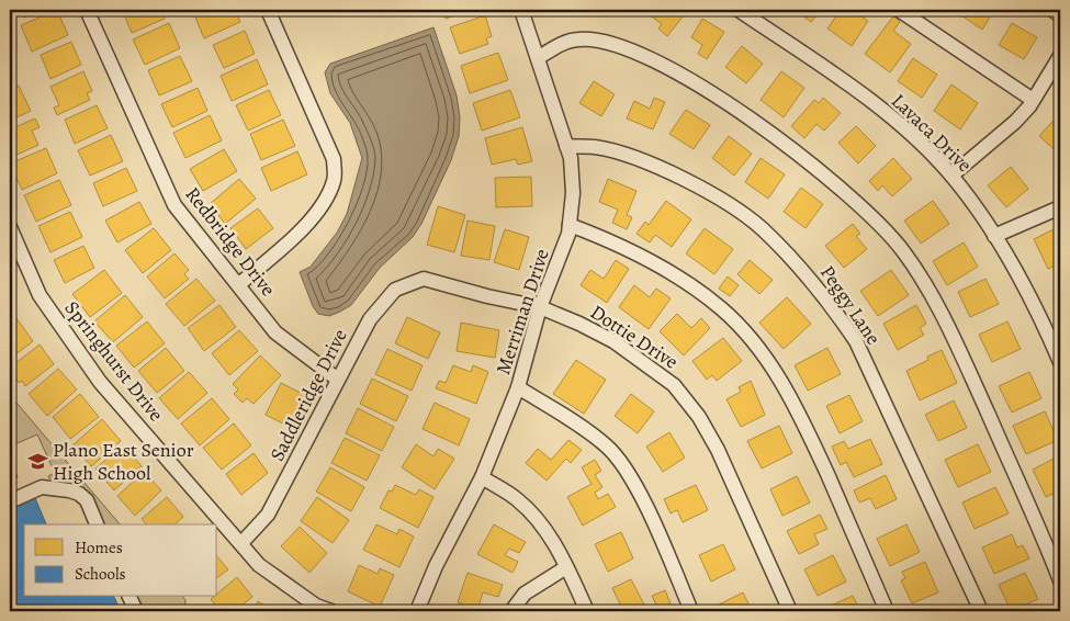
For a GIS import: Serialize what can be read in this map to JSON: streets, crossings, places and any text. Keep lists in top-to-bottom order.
{
  "streets": {
    "street": [
      "Lavaca Drive",
      "Redbridge Drive",
      "Peggy Lane",
      "Merriman Drive",
      "Dottie Drive",
      "Springhurst Drive",
      "Saddleridge Drive"
    ]
  },
  "crossings": [
    ["Redbridge Drive", "Saddleridge Drive"],
    ["Peggy Lane", "Merriman Drive"],
    ["Merriman Drive", "Dottie Drive"],
    ["Dottie Drive", "Saddleridge Drive"],
    ["Springhurst Drive", "Saddleridge Drive"]
  ],
  "places": {
    "school or university": ["Plano East Senior High School"]
  },
  "legend": ["Homes", "Schools"]
}
